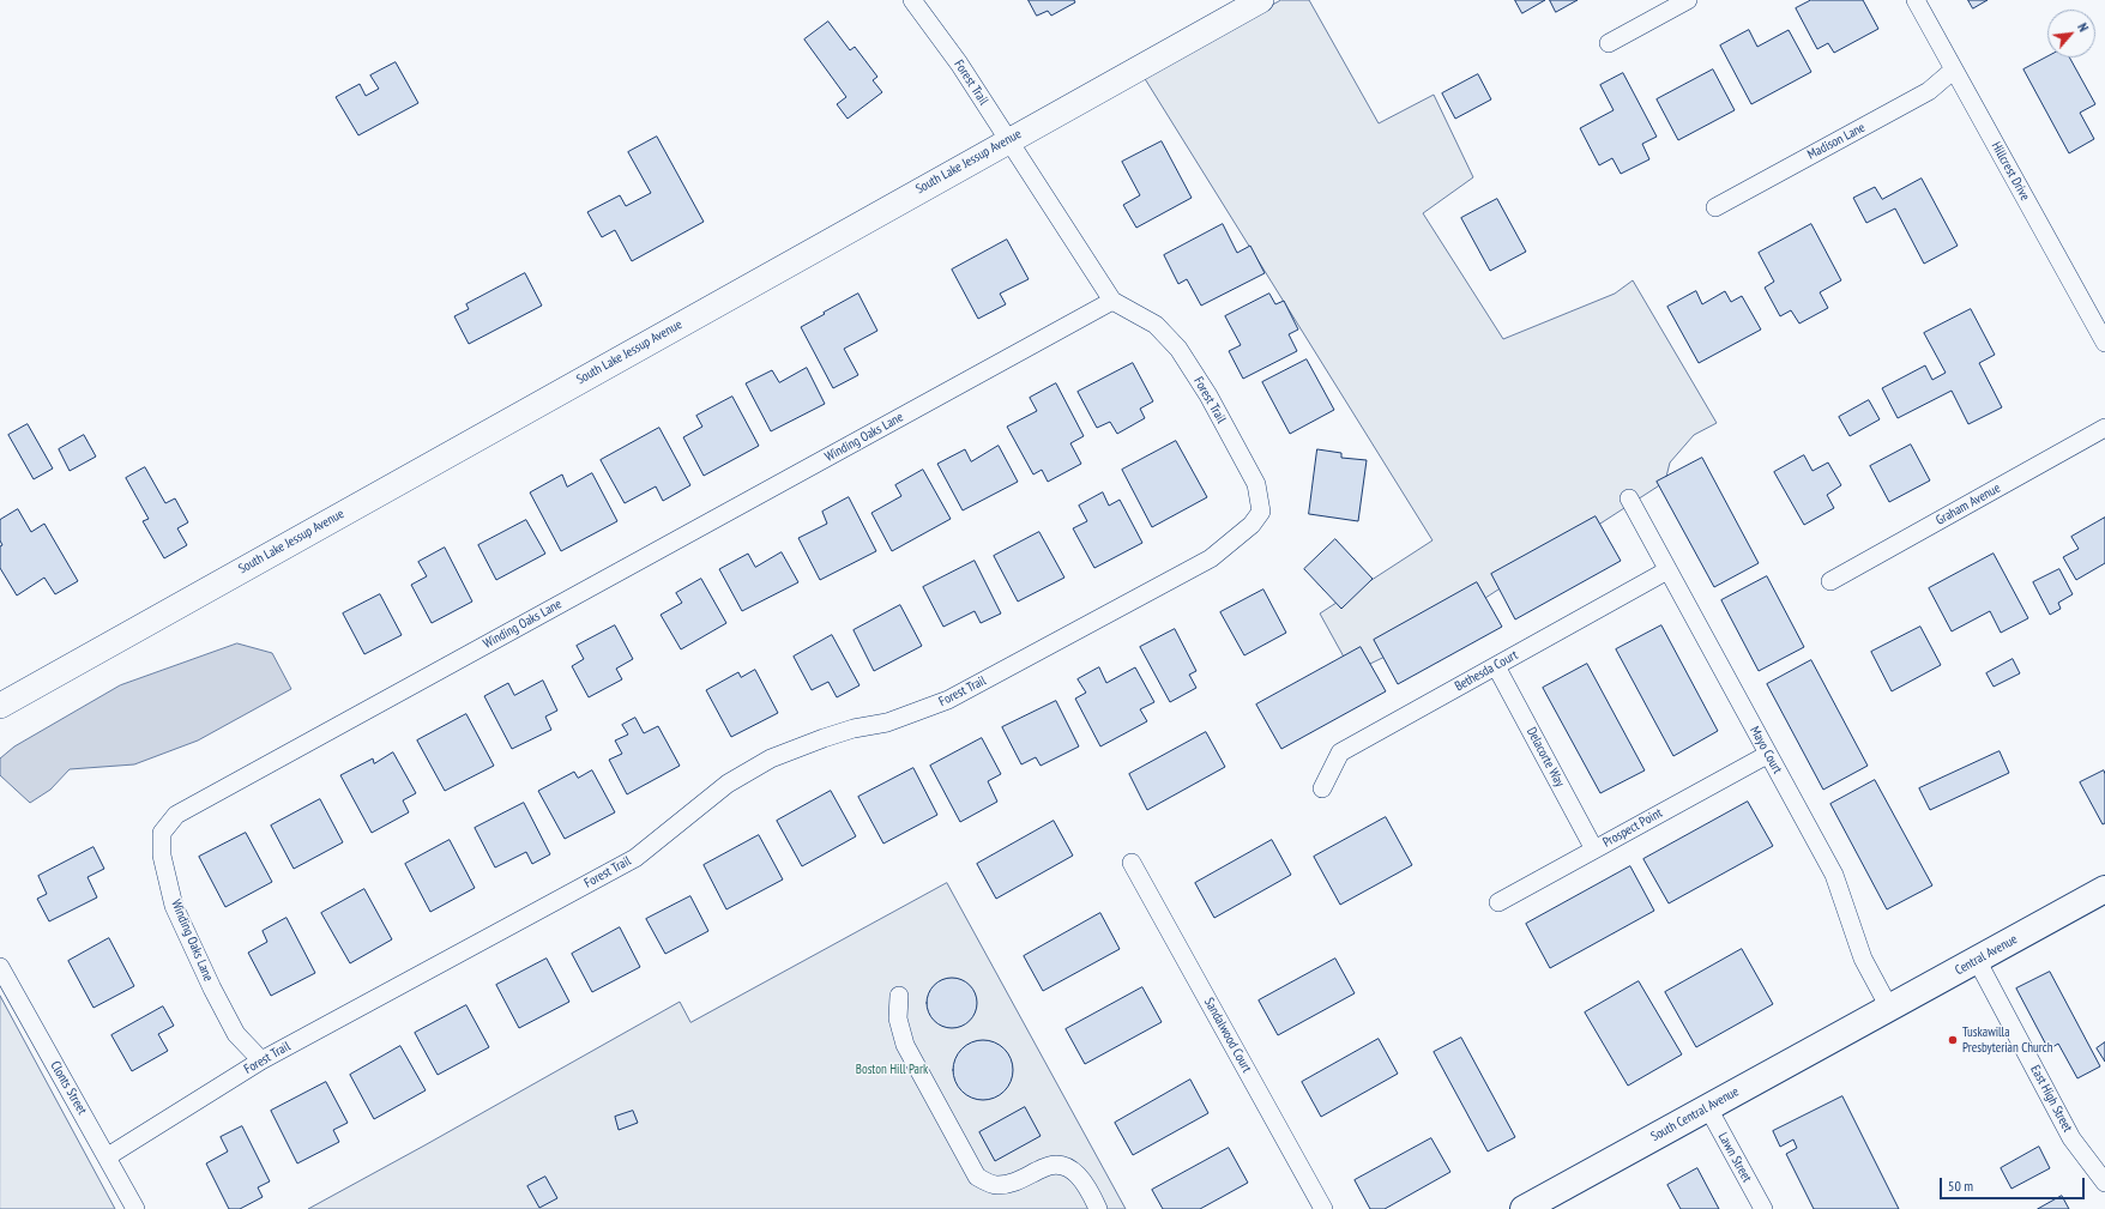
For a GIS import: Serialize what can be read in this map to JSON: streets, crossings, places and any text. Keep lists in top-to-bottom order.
{
  "streets": {
    "main road": ["Central Avenue", "South Central Avenue"],
    "street": [
      "Forest Trail",
      "Madison Lane",
      "South Lake Jessup Avenue",
      "Hillcrest Drive",
      "Winding Oaks Lane",
      "Graham Avenue",
      "Bethesda Court",
      "Mayo Court",
      "Delacorte Way",
      "Prospect Point",
      "Sandalwood Court",
      "Clonts Street",
      "East High Street",
      "Lawn Street"
    ]
  },
  "crossings": [
    ["Forest Trail", "South Lake Jessup Avenue"],
    ["Forest Trail", "Winding Oaks Lane"],
    ["Forest Trail", "Clonts Street"],
    ["Madison Lane", "Hillcrest Drive"],
    ["Bethesda Court", "Mayo Court"],
    ["Bethesda Court", "Delacorte Way"],
    ["Mayo Court", "Prospect Point"],
    ["Mayo Court", "Central Avenue"],
    ["Delacorte Way", "Prospect Point"],
    ["Central Avenue", "East High Street"],
    ["Central Avenue", "South Central Avenue"],
    ["South Central Avenue", "Lawn Street"]
  ],
  "parks": ["Boston Hill Park"],
  "places": ["Tuskawilla Presbyterian Church"],
  "scale_bar": "50 m",
  "north": "top right"
}
